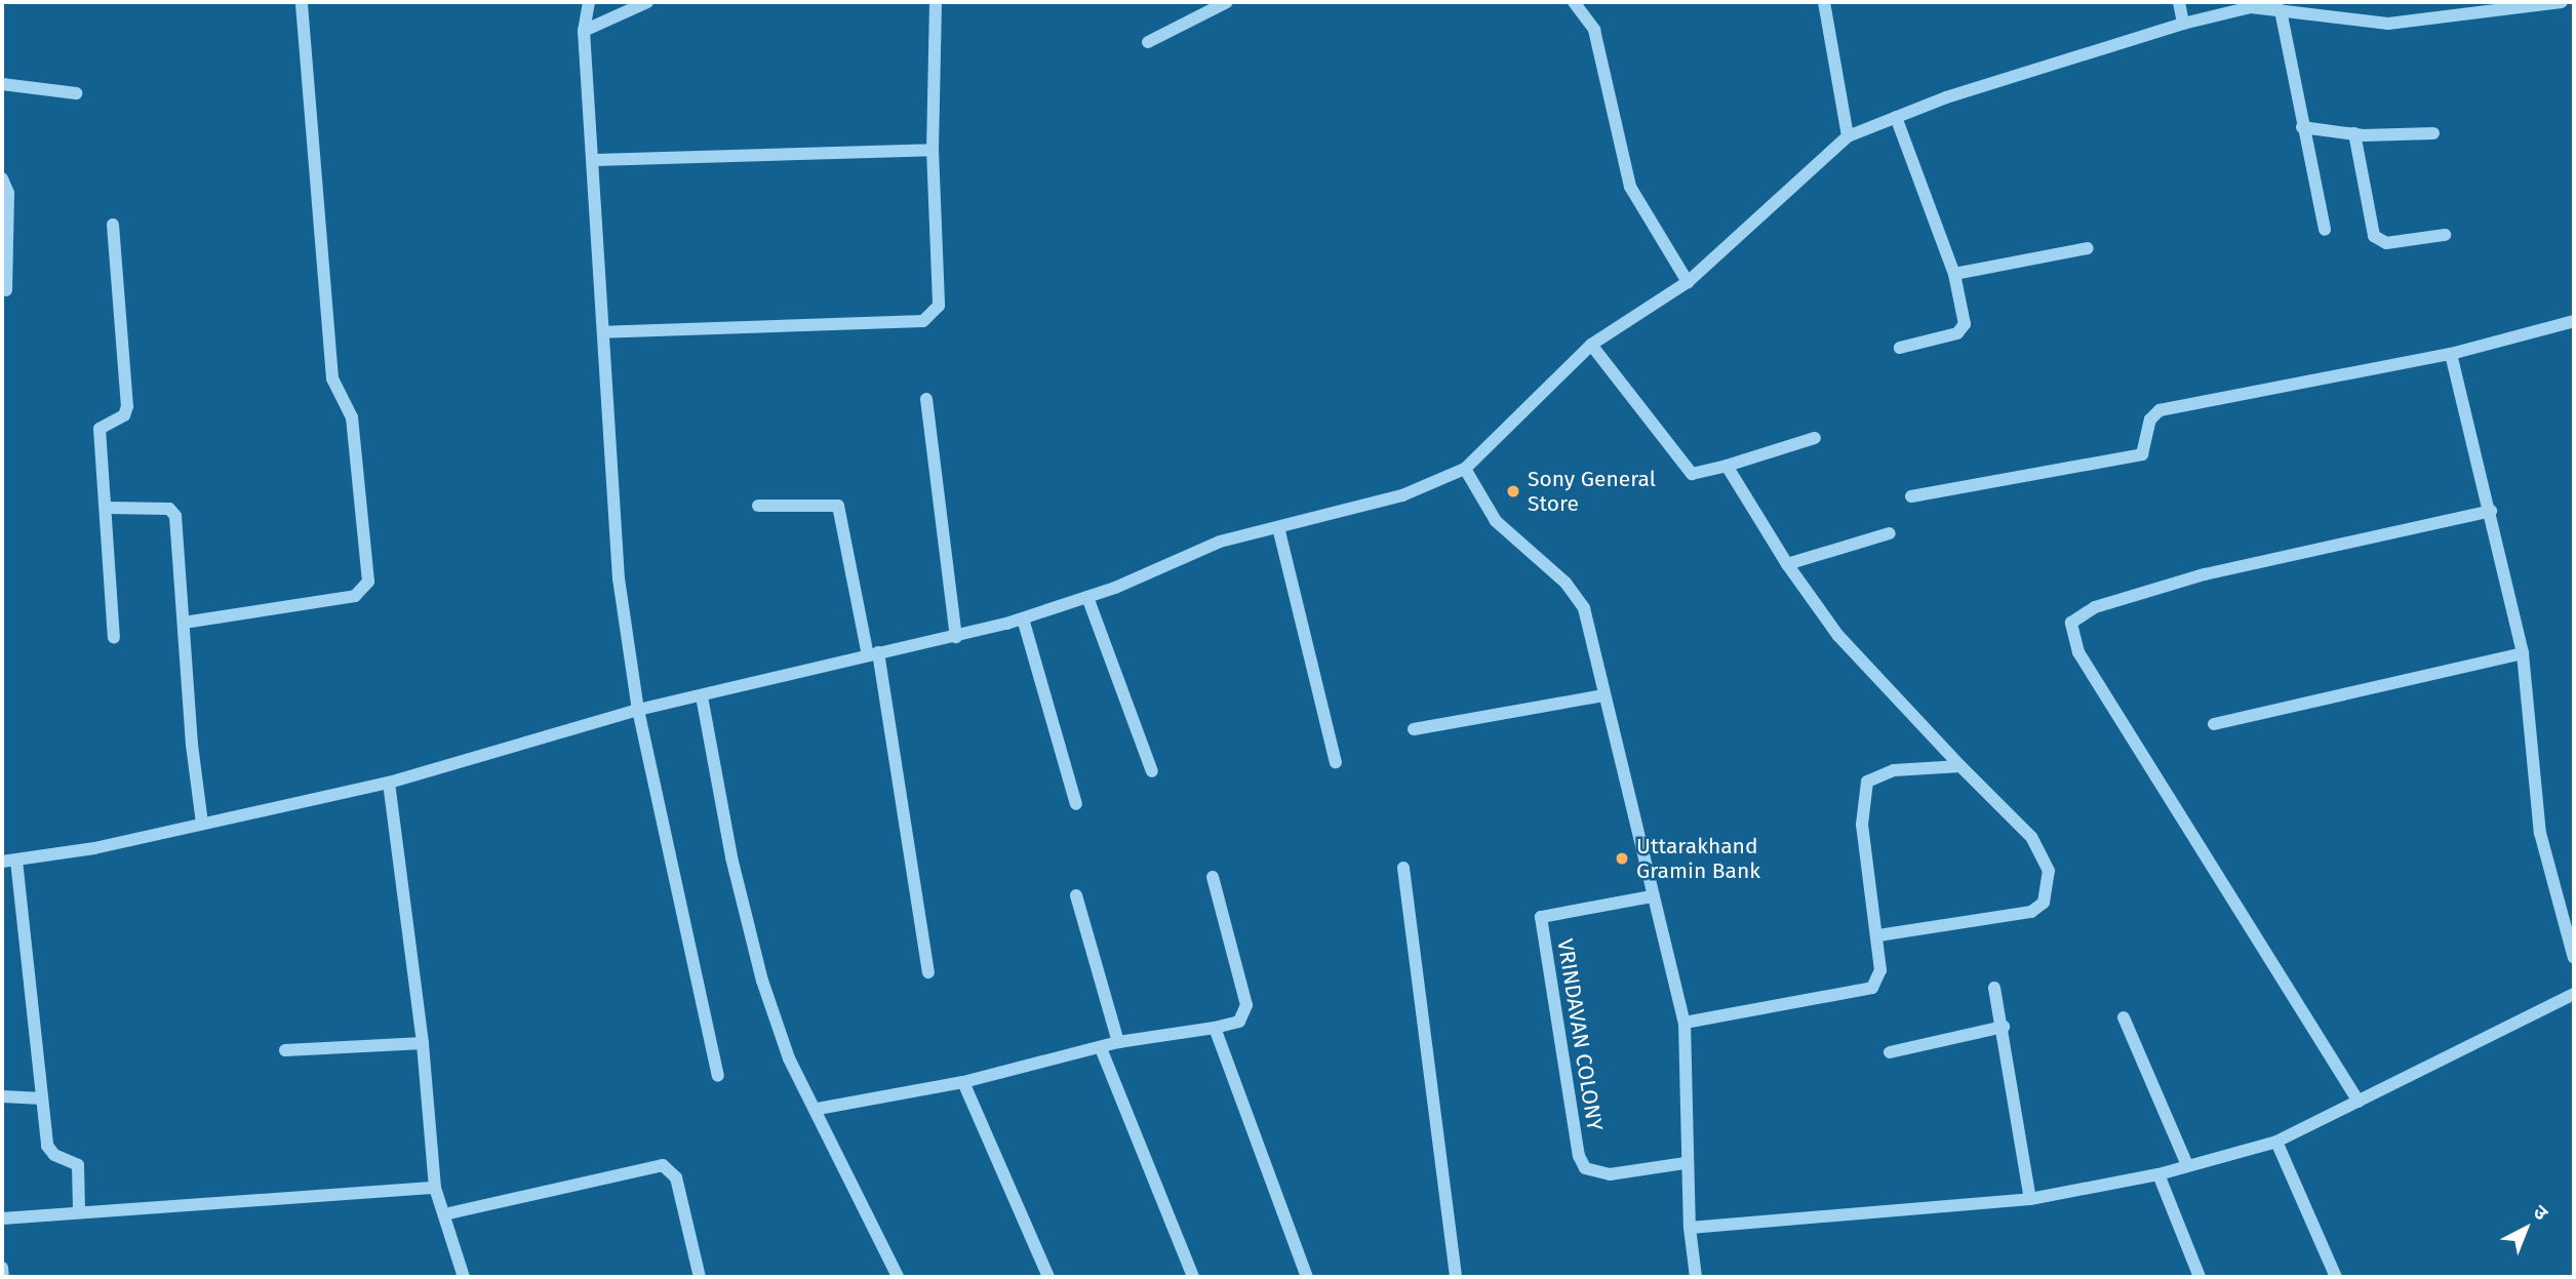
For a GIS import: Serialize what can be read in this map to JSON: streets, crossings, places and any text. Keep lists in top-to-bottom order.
{
  "streets": {
    "street": ["VRINDAVAN COLONY"]
  },
  "places": ["Sony General Store", "Uttarakhand Gramin Bank"],
  "north": "top right"
}
